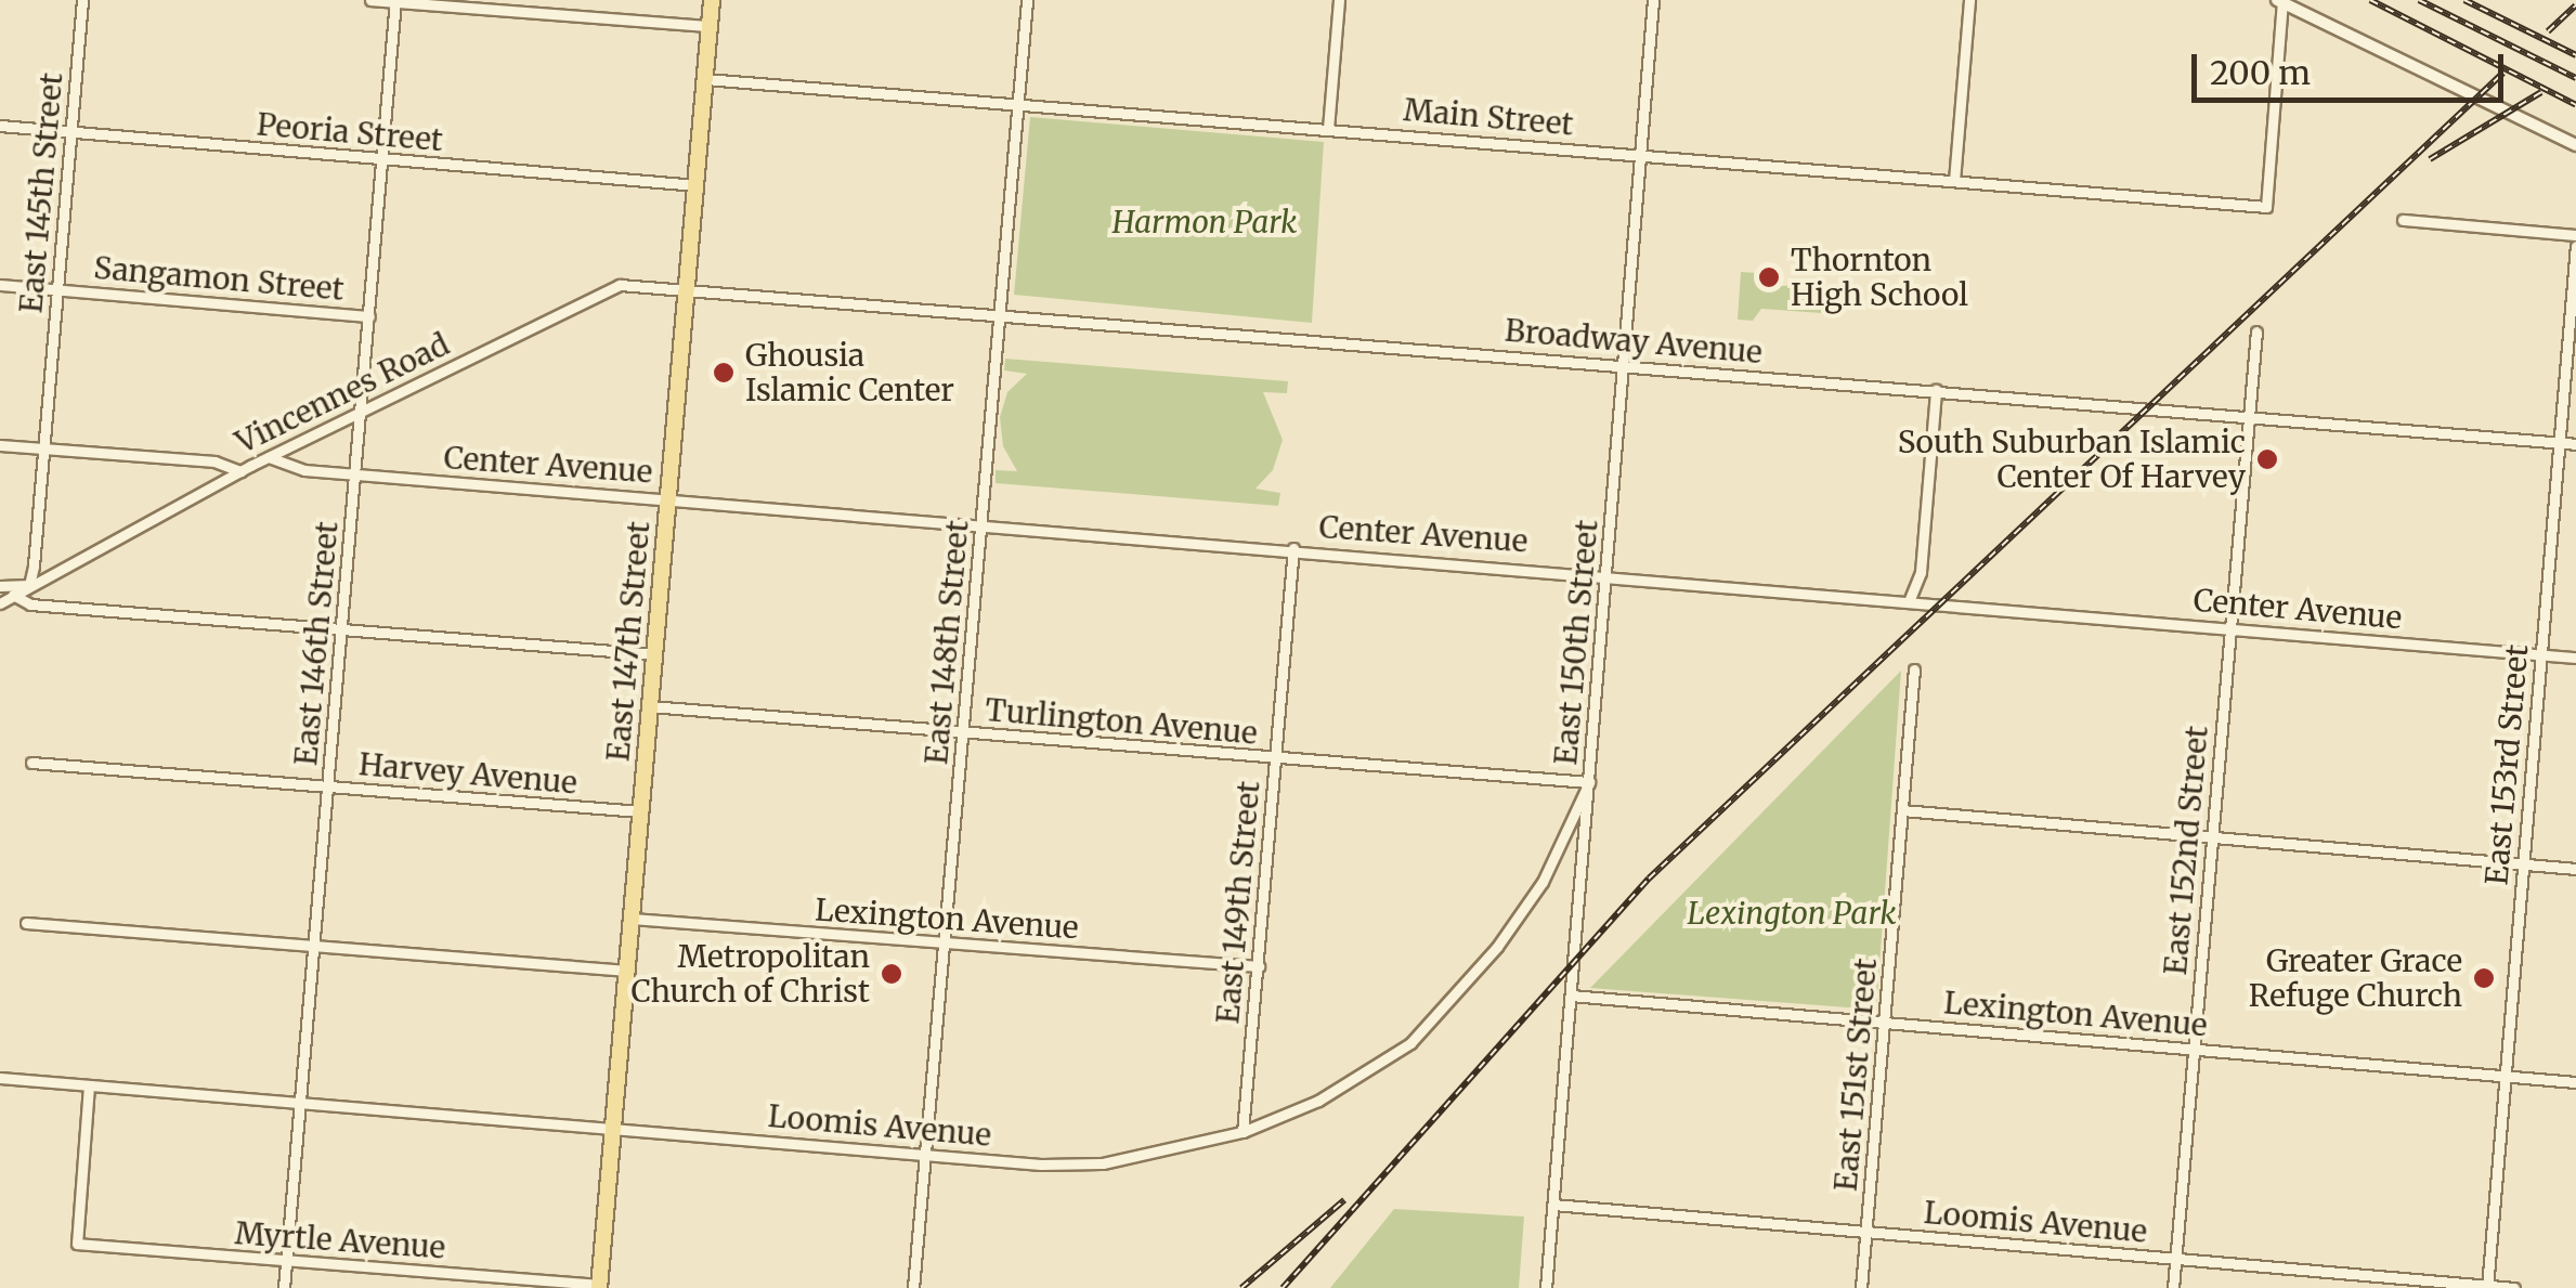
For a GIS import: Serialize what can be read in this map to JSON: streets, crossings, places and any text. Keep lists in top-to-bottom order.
{
  "streets": {
    "main road": ["East 147th Street"],
    "street": [
      "Main Street",
      "Peoria Street",
      "East 145th Street",
      "Sangamon Street",
      "Broadway Avenue",
      "Vincennes Road",
      "Center Avenue",
      "East 148th Street",
      "East 150th Street",
      "East 146th Street",
      "Turlington Avenue",
      "East 153rd Street",
      "Harvey Avenue",
      "East 152nd Street",
      "East 149th Street",
      "Lexington Avenue",
      "East 151st Street",
      "Loomis Avenue",
      "Myrtle Avenue"
    ]
  },
  "crossings": [
    ["Main Street", "East 147th Street"],
    ["Main Street", "East 148th Street"],
    ["Main Street", "East 150th Street"],
    ["Peoria Street", "East 145th Street"],
    ["Peoria Street", "East 147th Street"],
    ["Peoria Street", "East 146th Street"],
    ["East 145th Street", "Sangamon Street"],
    ["East 145th Street", "Vincennes Road"],
    ["Sangamon Street", "East 146th Street"],
    ["Broadway Avenue", "Vincennes Road"],
    ["Broadway Avenue", "East 147th Street"],
    ["Broadway Avenue", "East 148th Street"],
    ["Broadway Avenue", "East 150th Street"],
    ["Broadway Avenue", "East 153rd Street"],
    ["Broadway Avenue", "East 152nd Street"],
    ["Vincennes Road", "Center Avenue"],
    ["Vincennes Road", "East 147th Street"],
    ["Vincennes Road", "East 146th Street"],
    ["Center Avenue", "East 147th Street"],
    ["Center Avenue", "East 148th Street"],
    ["Center Avenue", "East 150th Street"],
    ["Center Avenue", "East 146th Street"],
    ["Center Avenue", "East 153rd Street"],
    ["Center Avenue", "East 152nd Street"],
    ["Center Avenue", "East 149th Street"],
    ["East 147th Street", "Turlington Avenue"],
    ["East 147th Street", "Harvey Avenue"],
    ["East 147th Street", "Lexington Avenue"],
    ["East 147th Street", "Loomis Avenue"],
    ["East 147th Street", "Myrtle Avenue"],
    ["East 148th Street", "Turlington Avenue"],
    ["East 148th Street", "Lexington Avenue"],
    ["East 148th Street", "Loomis Avenue"],
    ["East 150th Street", "Turlington Avenue"],
    ["East 150th Street", "Lexington Avenue"],
    ["East 150th Street", "Loomis Avenue"],
    ["East 146th Street", "Harvey Avenue"],
    ["East 146th Street", "Loomis Avenue"],
    ["East 146th Street", "Myrtle Avenue"],
    ["Turlington Avenue", "East 149th Street"],
    ["Turlington Avenue", "Loomis Avenue"],
    ["East 153rd Street", "Lexington Avenue"],
    ["East 153rd Street", "Loomis Avenue"],
    ["East 152nd Street", "Lexington Avenue"],
    ["East 152nd Street", "Loomis Avenue"],
    ["East 149th Street", "Lexington Avenue"],
    ["East 149th Street", "Loomis Avenue"],
    ["Lexington Avenue", "East 151st Street"],
    ["East 151st Street", "Loomis Avenue"],
    ["Loomis Avenue", "Myrtle Avenue"]
  ],
  "parks": ["Harmon Park", "Lexington Park"],
  "places": [
    "Thornton High School",
    "Ghousia Islamic Center",
    "South Suburban Islamic Center Of Harvey",
    "Metropolitan Church of Christ",
    "Greater Grace Refuge Church"
  ],
  "scale_bar": "200 m"
}
